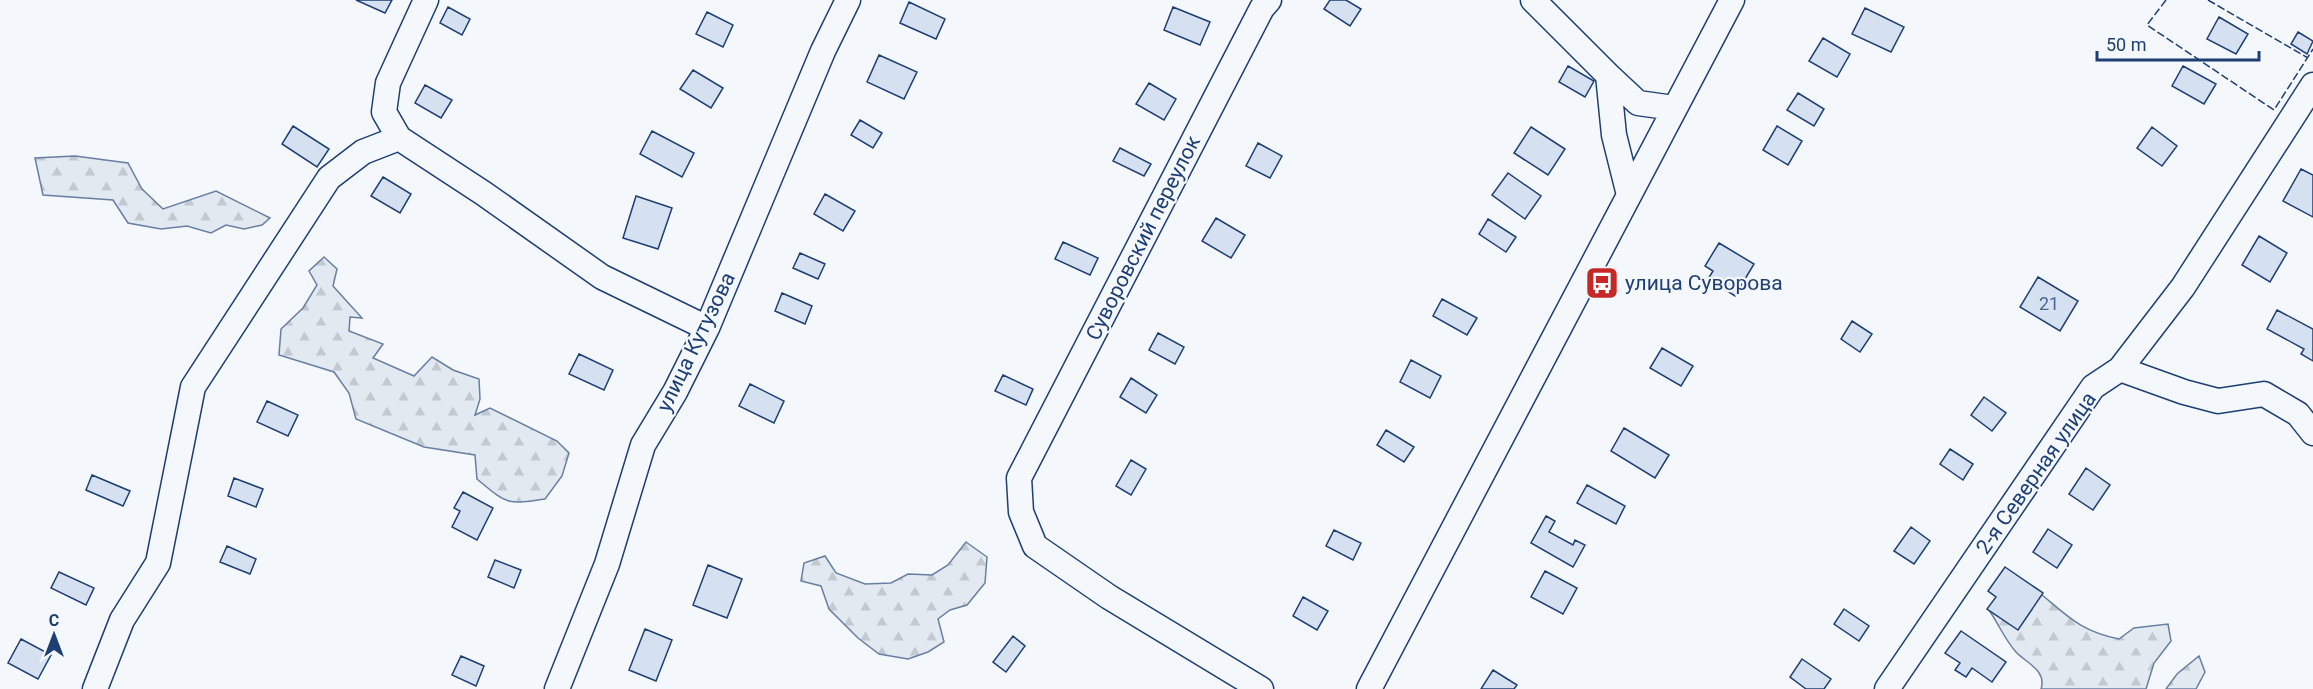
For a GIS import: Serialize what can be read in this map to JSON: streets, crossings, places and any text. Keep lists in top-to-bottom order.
{
  "streets": {
    "street": ["Суворовский переулок", "улица Кутузова", "2-я Северная улица"]
  },
  "places": {
    "bus stop": ["улица Суворова"]
  },
  "house_numbers": ["21"],
  "scale_bar": "50 m",
  "north": "top"
}
